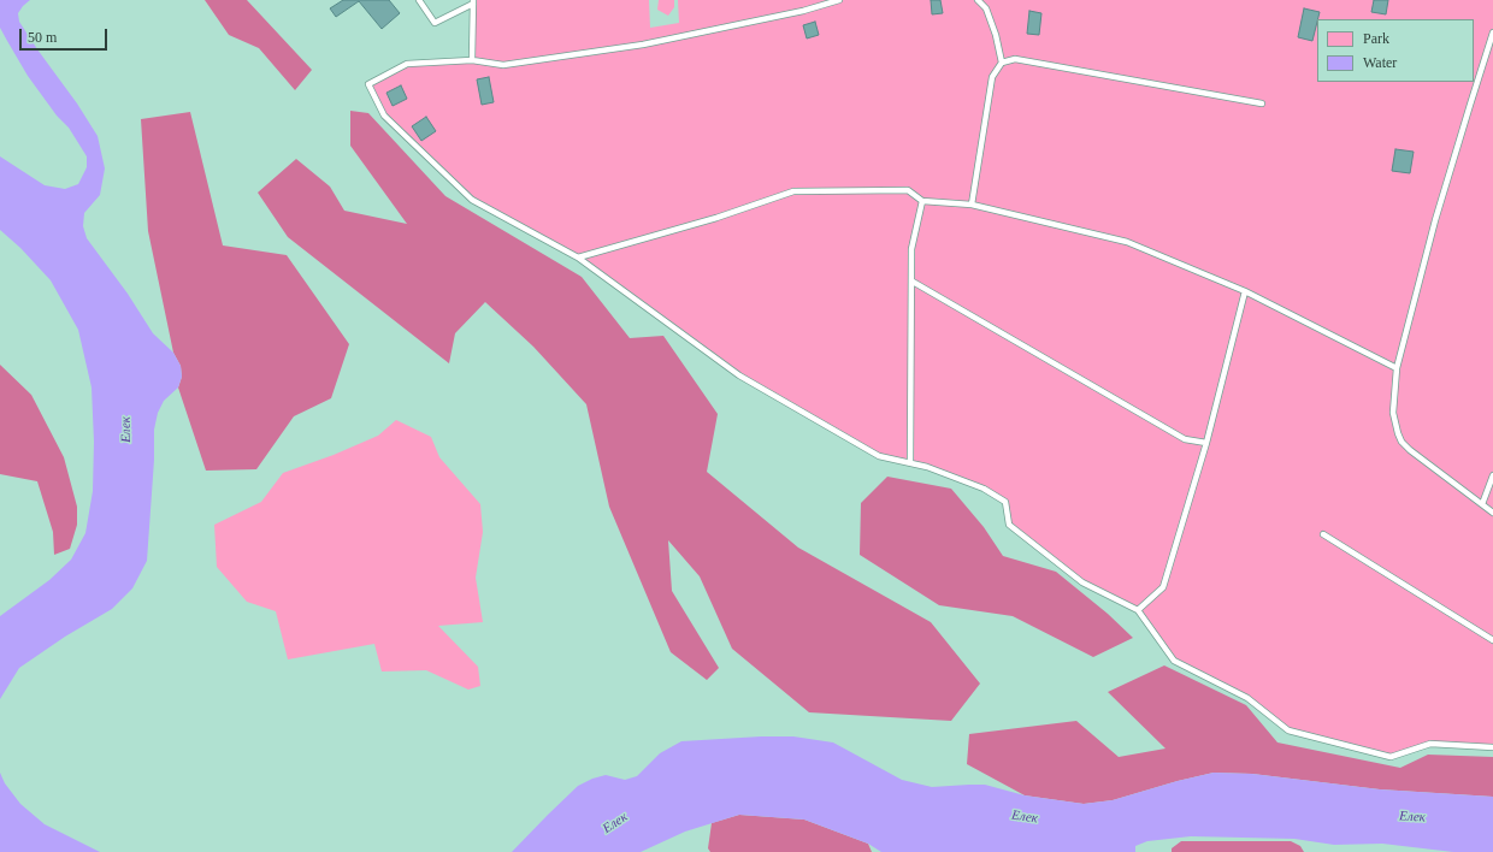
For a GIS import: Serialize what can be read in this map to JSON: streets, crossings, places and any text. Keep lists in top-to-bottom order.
{
  "water": ["Елек"],
  "legend": ["Park", "Water"],
  "scale_bar": "50 m"
}
